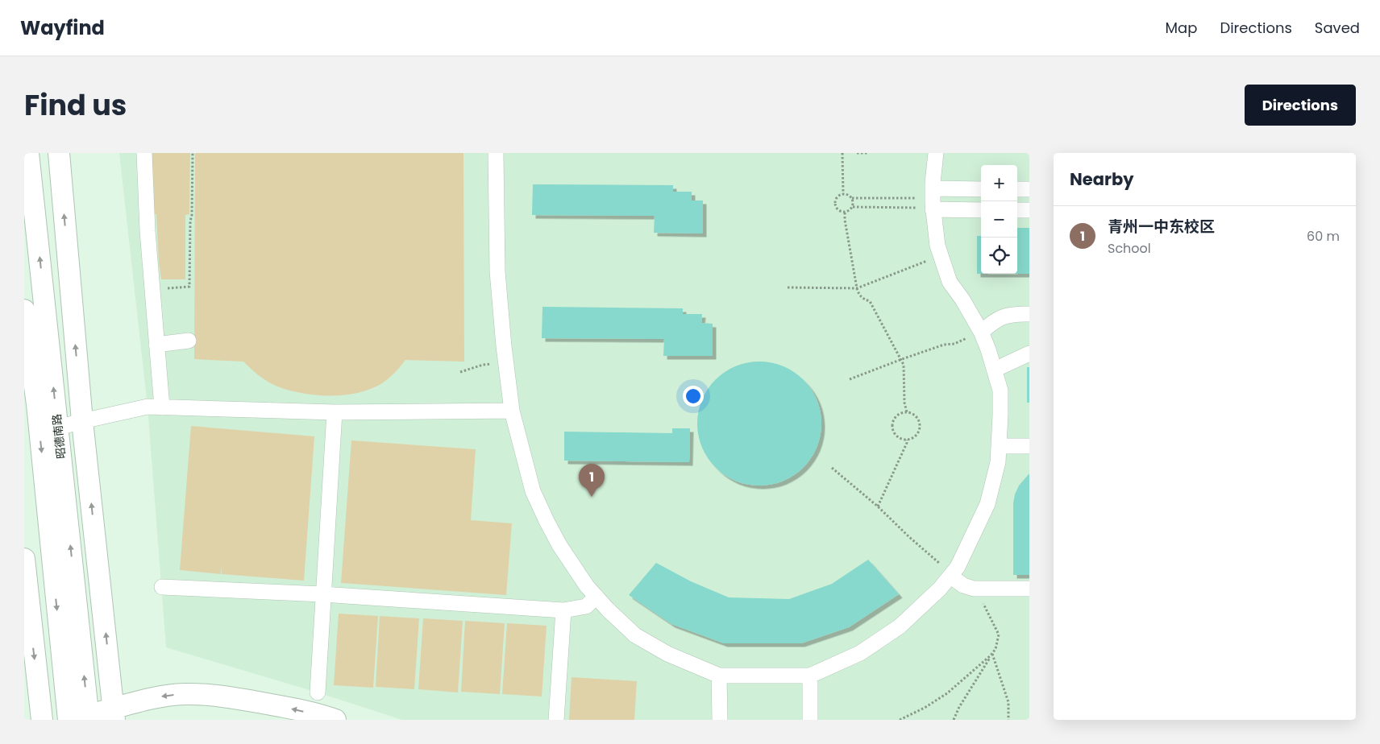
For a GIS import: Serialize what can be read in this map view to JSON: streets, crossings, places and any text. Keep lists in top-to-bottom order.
{
  "streets": {
    "main road": ["昭德南路"]
  },
  "page": {
    "header": "Wayfind",
    "nav": ["Map", "Directions", "Saved"],
    "title": "Find us",
    "buttons": "Directions",
    "heading": "Nearby",
    "map_buttons": ["+", "−"],
    "list": [
      {
        "mark": "1",
        "name": "青州一中东校区",
        "note": "School",
        "value": "60 m"
      }
    ],
    "pins": "1"
  }
}
